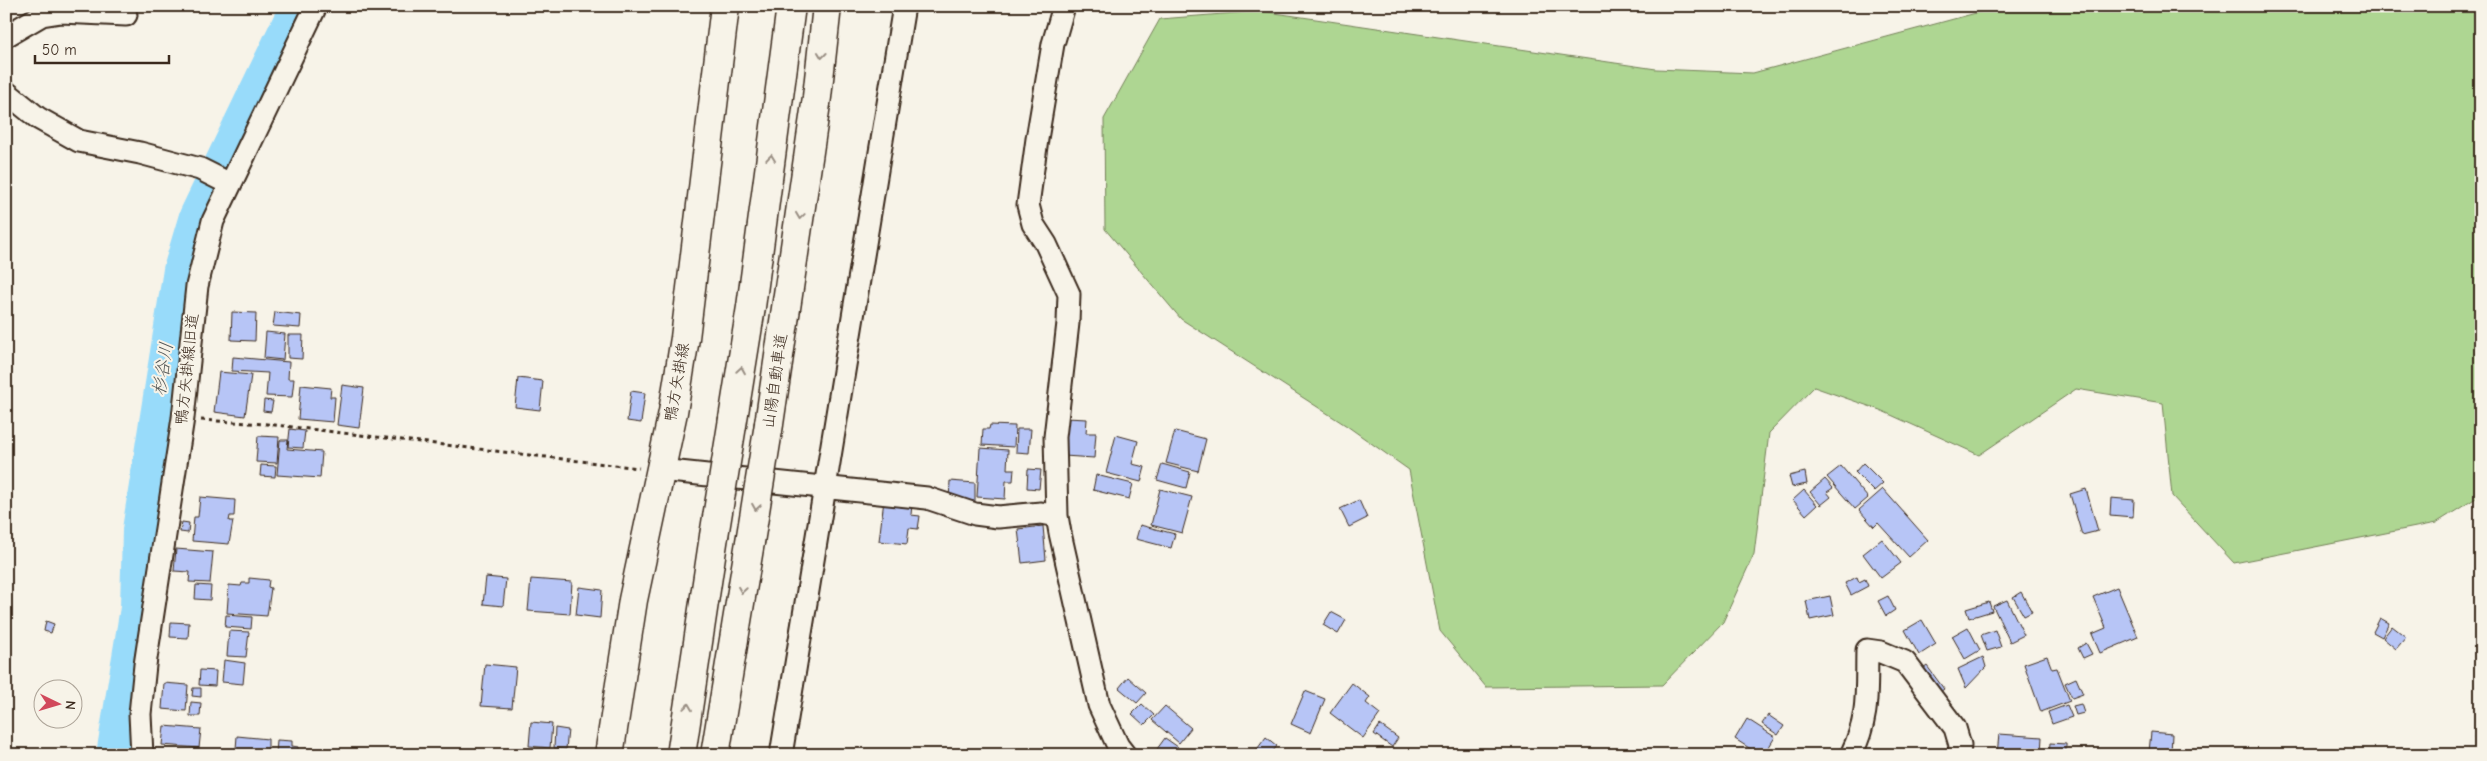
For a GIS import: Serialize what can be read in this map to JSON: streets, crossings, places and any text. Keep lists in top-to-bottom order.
{
  "streets": {
    "main road": ["山陽自動車道", "鴨方矢掛線"],
    "street": ["鴨方矢掛線旧道"]
  },
  "water": ["杉谷川"],
  "scale_bar": "50 m",
  "north": "right"
}
